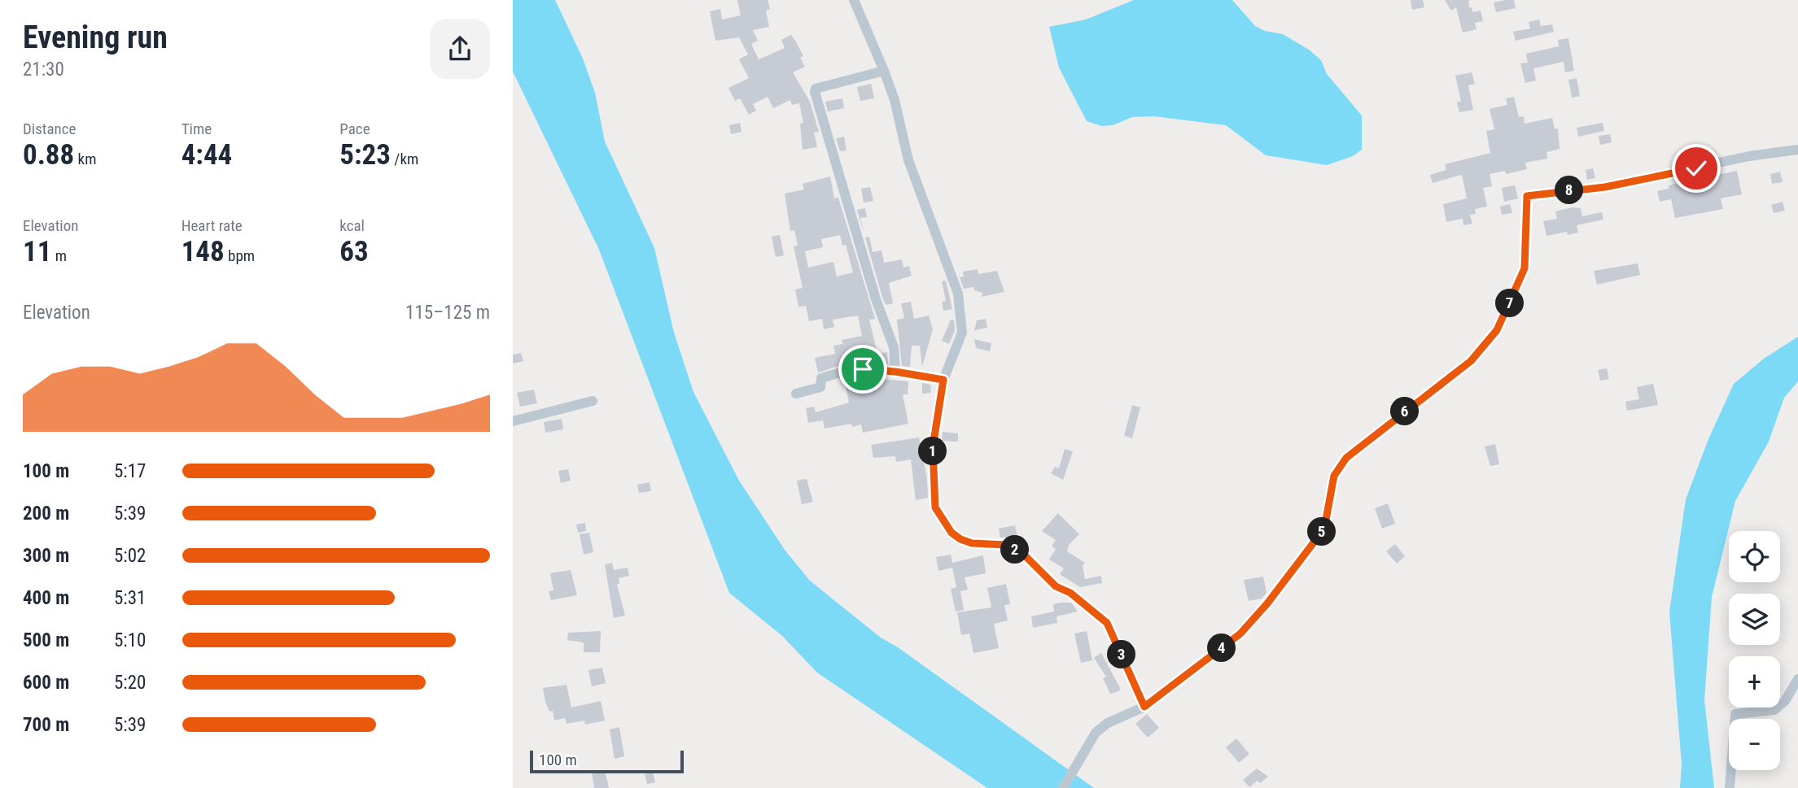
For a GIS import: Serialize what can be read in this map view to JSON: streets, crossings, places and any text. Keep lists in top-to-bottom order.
{
  "scale_bar": "100 m",
  "page": {
    "heading": ["Evening run", "21:30"],
    "stats": [
      ["Distance", "0.88 km"],
      ["Time", "4:44"],
      ["Pace", "5:23 /km"],
      ["Elevation", "11 m"],
      ["Heart rate", "148 bpm"],
      ["kcal", "63"]
    ],
    "pins": [
      "8",
      "7",
      "6",
      "1",
      "5",
      "2",
      "4",
      "3"
    ],
    "chart": ["Elevation", "115–125 m"],
    "list": [
      {
        "name": "100 m",
        "note": "5:17"
      },
      {
        "name": "200 m",
        "note": "5:39"
      },
      {
        "name": "300 m",
        "note": "5:02"
      },
      {
        "name": "400 m",
        "note": "5:31"
      },
      {
        "name": "500 m",
        "note": "5:10"
      },
      {
        "name": "600 m",
        "note": "5:20"
      },
      {
        "name": "700 m",
        "note": "5:39"
      }
    ],
    "map_buttons": ["+", "−"],
    "scale": "100 m"
  }
}
